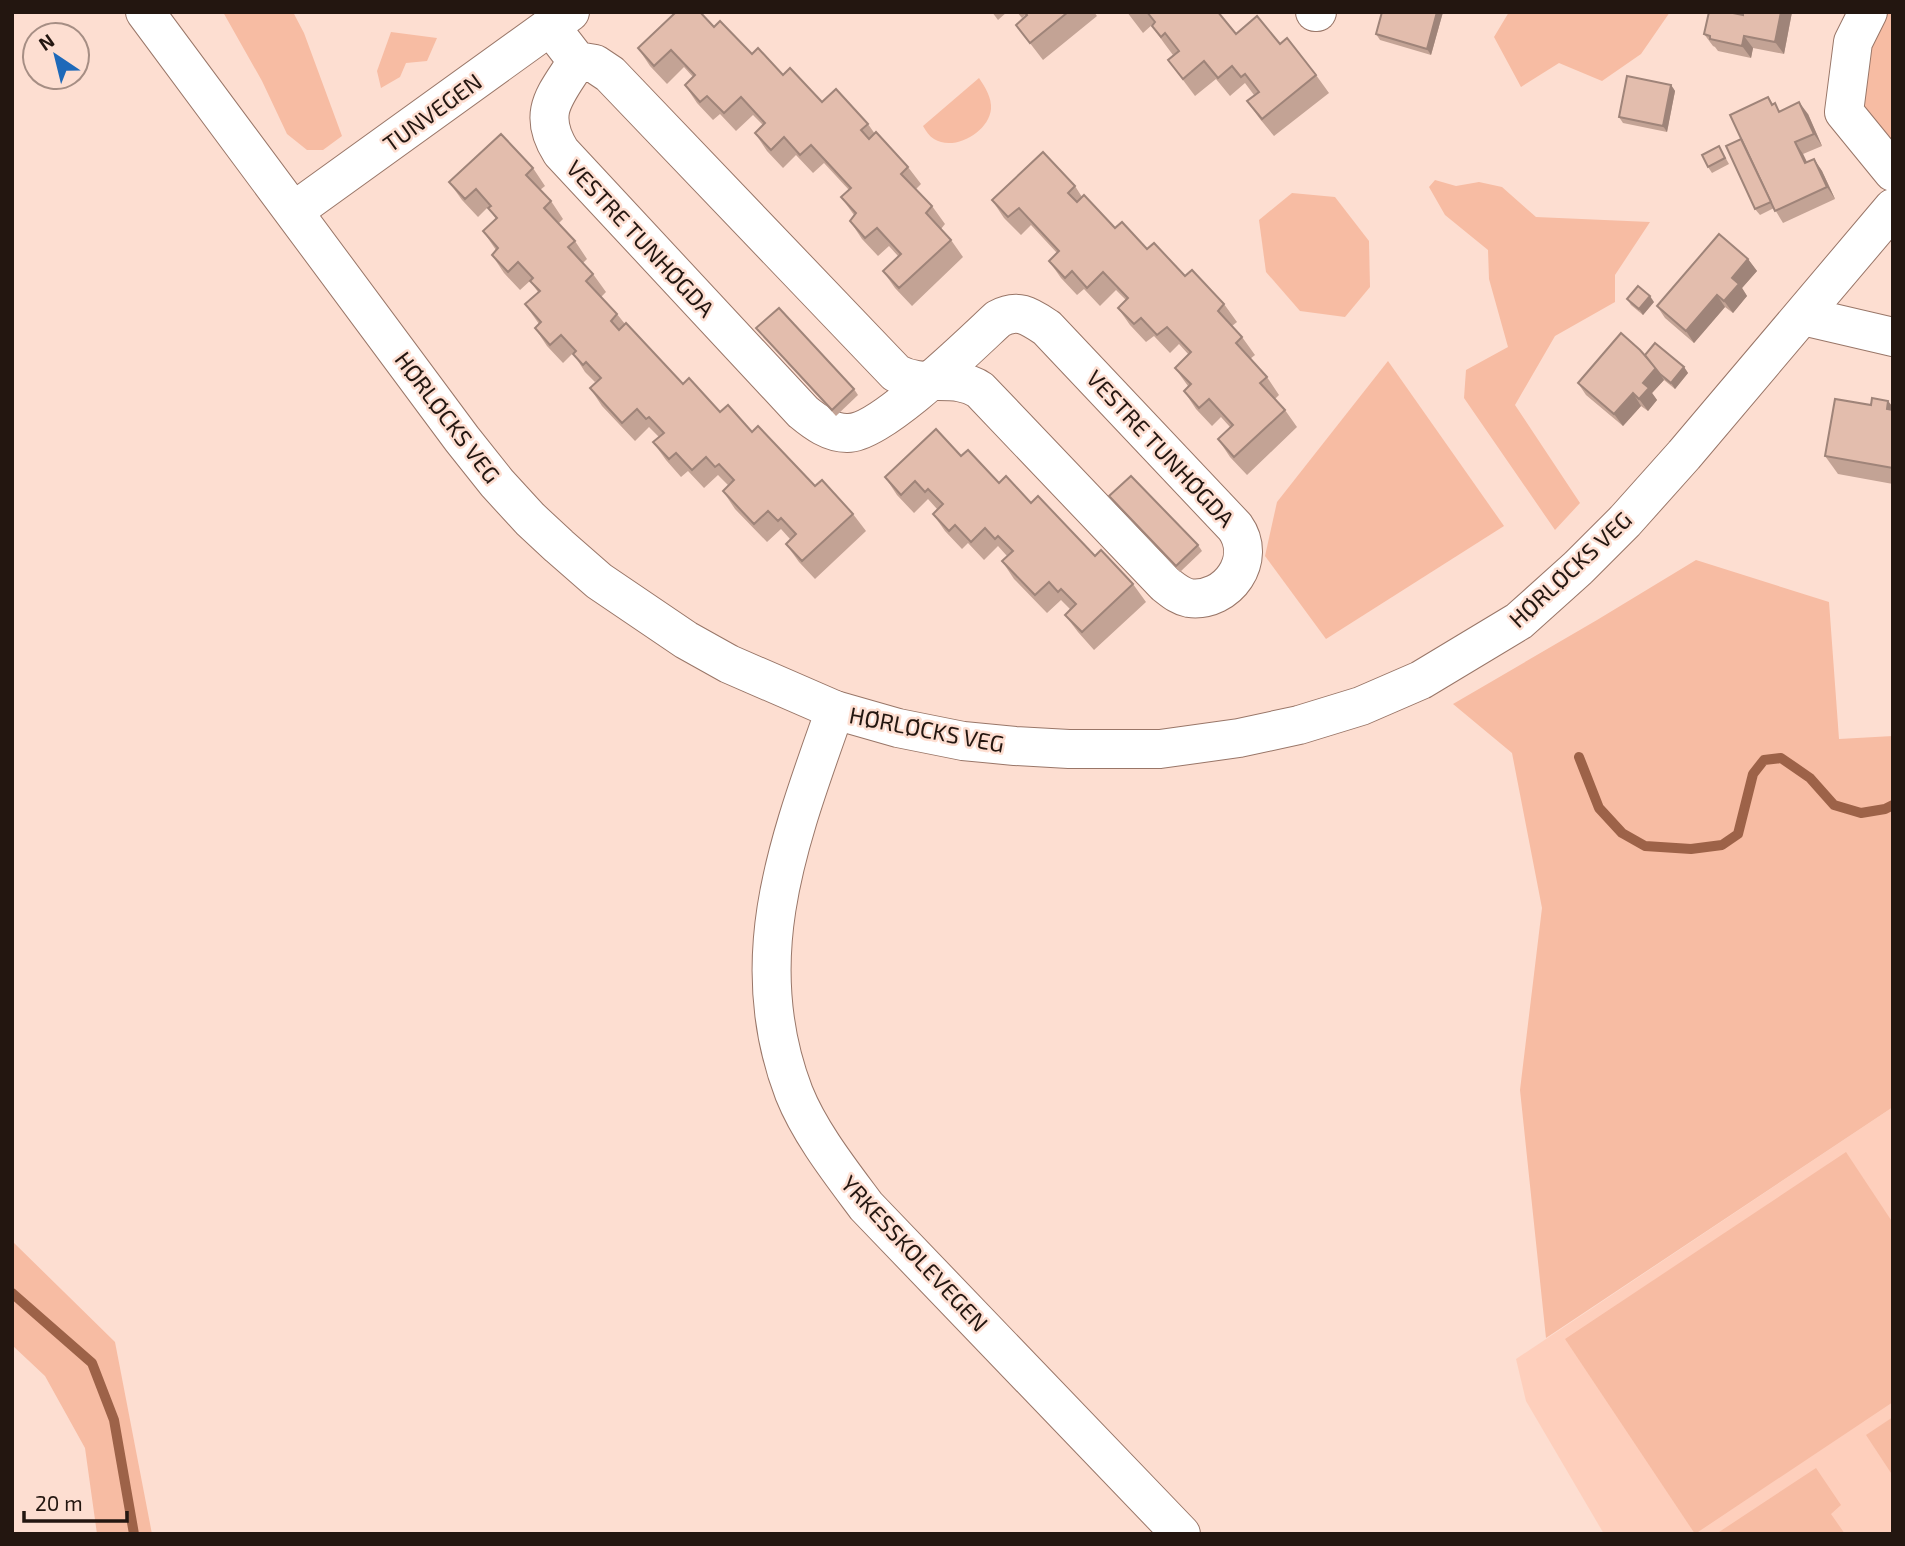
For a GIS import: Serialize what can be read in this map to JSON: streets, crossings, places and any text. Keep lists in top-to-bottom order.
{
  "streets": {
    "street": [
      "TUNVEGEN",
      "VESTRE TUNHØGDA",
      "HØRLØCKS VEG",
      "YRKESSKOLEVEGEN"
    ]
  },
  "crossings": [
    ["TUNVEGEN", "HØRLØCKS VEG"],
    ["HØRLØCKS VEG", "YRKESSKOLEVEGEN"]
  ],
  "scale_bar": "20 m",
  "north": "top left"
}
